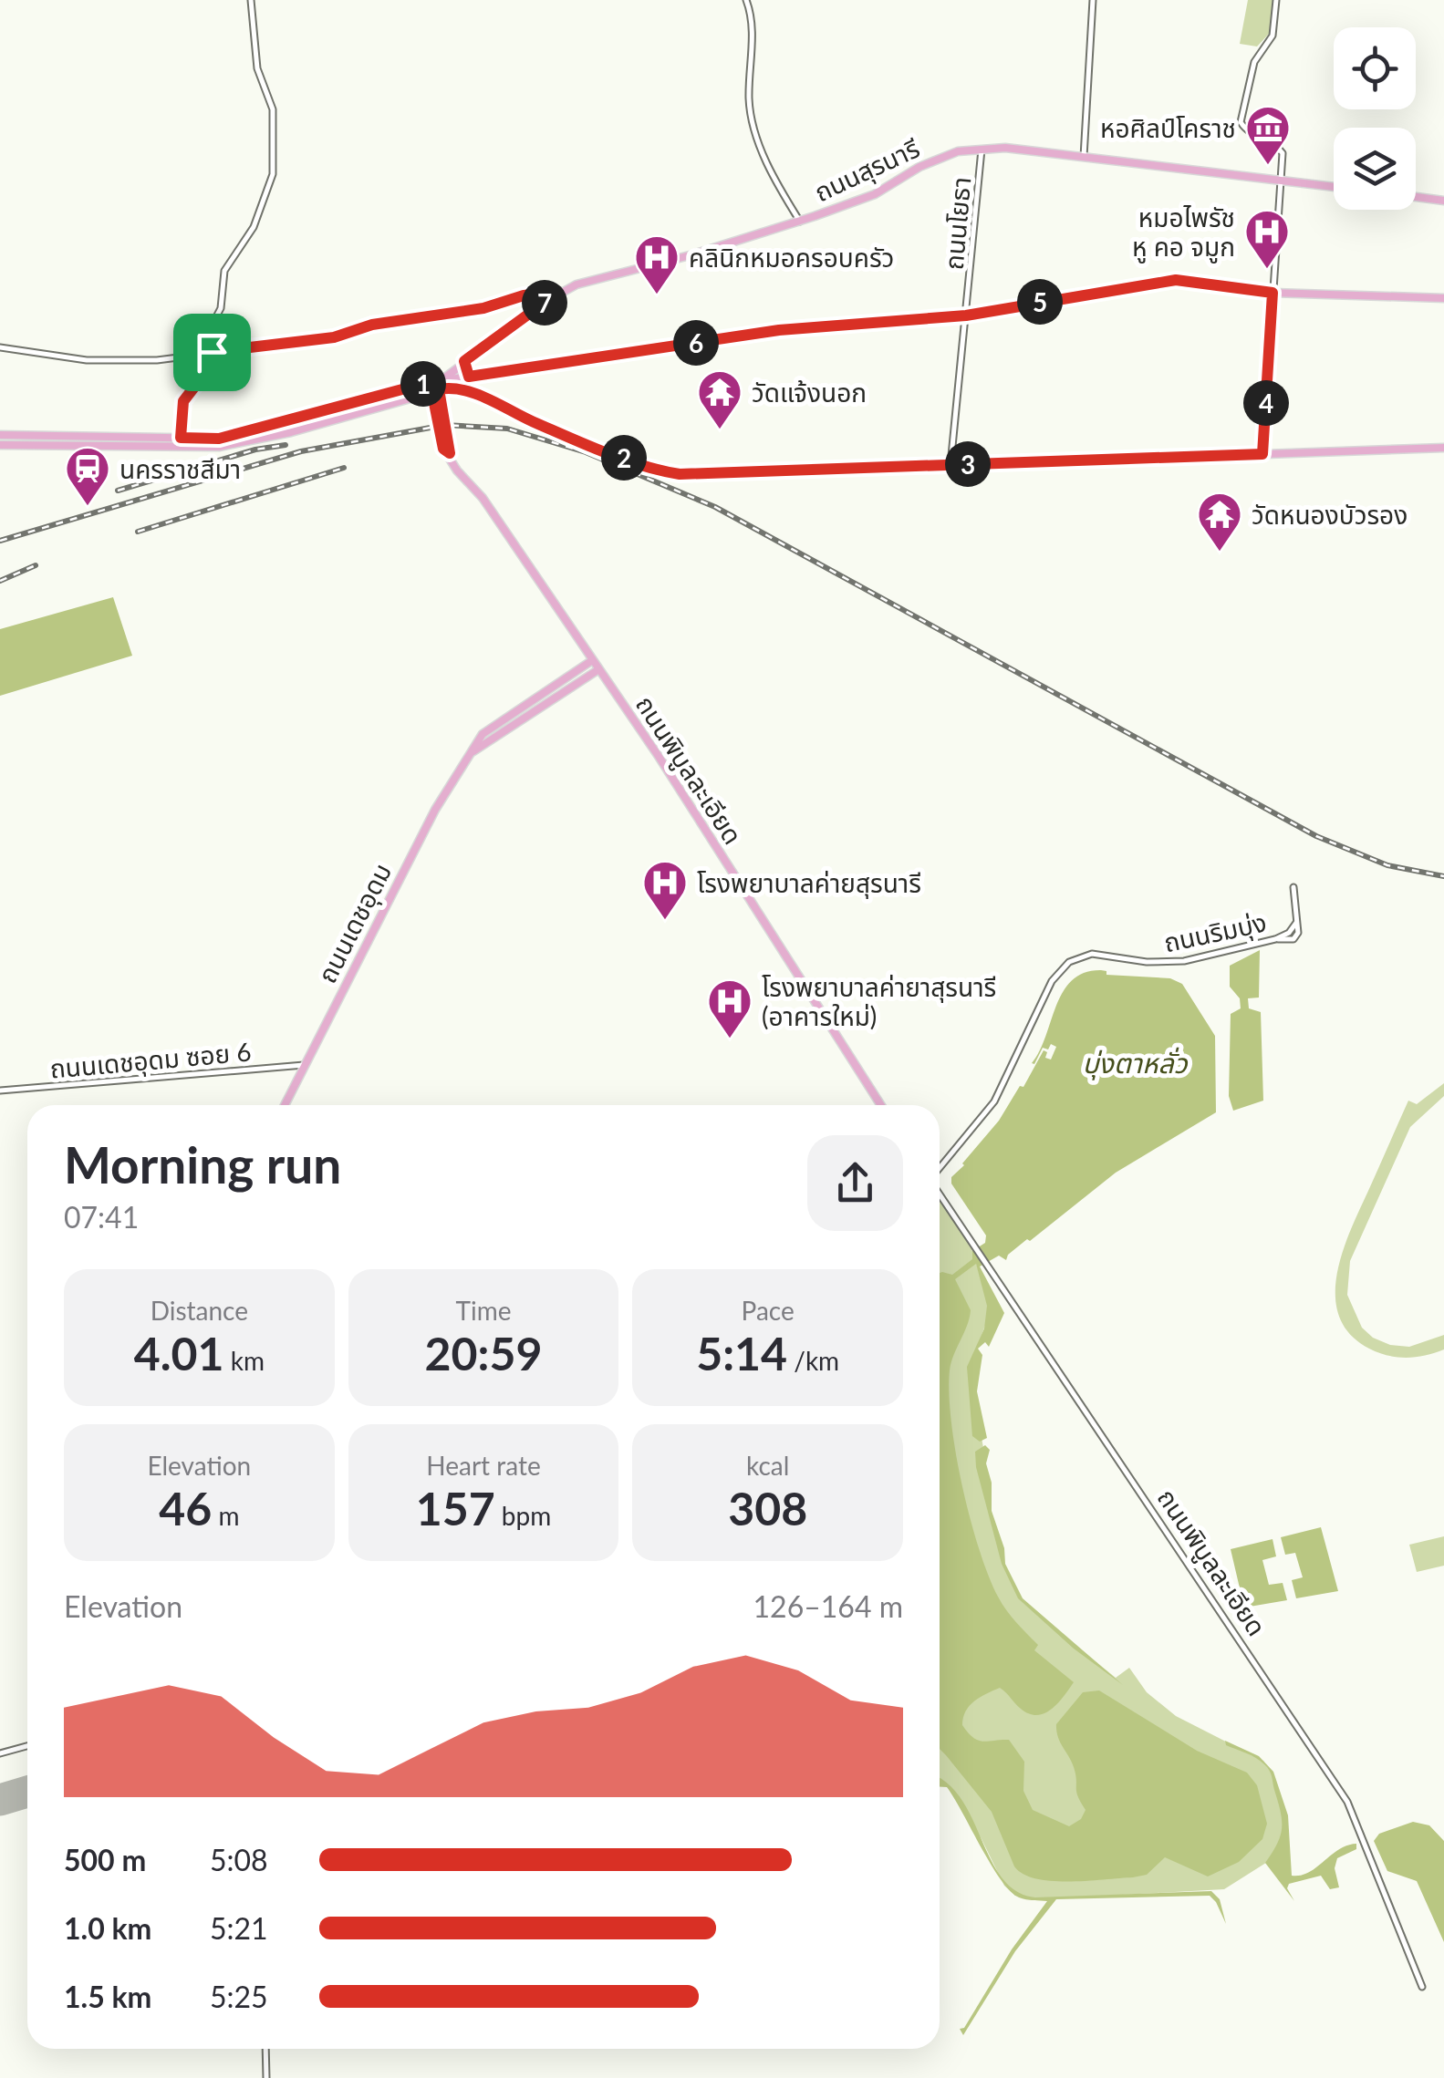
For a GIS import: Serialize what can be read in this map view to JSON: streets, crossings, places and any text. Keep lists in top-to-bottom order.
{
  "streets": {
    "main road": ["ถนนสุรนารี", "ถนนพิบูลละเอียด", "ถนนเดชอุดม"],
    "street": ["ถนนโยธา", "ถนนริมบุ่ง", "ถนนเดชอุดม ซอย 6"]
  },
  "crossings": [
    ["ถนนสุรนารี", "ถนนโยธา"],
    ["ถนนสุรนารี", "ถนนพิบูลละเอียด"],
    ["ถนนพิบูลละเอียด", "ถนนเดชอุดม"],
    ["ถนนเดชอุดม", "ถนนเดชอุดม ซอย 6"]
  ],
  "water": ["บุ่งตาหลั่ว"],
  "places": {
    "museum": ["หอศิลป์โคราช"],
    "hospital": [
      "หมอไพรัช หู คอ จมูก",
      "คลินิกหมอครอบครัว",
      "โรงพยาบาลค่ายสุรนารี",
      "โรงพยาบาลค่ายาสุรนารี (อาคารใหม่)"
    ],
    "temple": ["วัดแจ้งนอก", "วัดหนองบัวรอง"],
    "station": ["นครราชสีมา"]
  },
  "page": {
    "pins": [
      "5",
      "7",
      "6",
      "1",
      "4",
      "2",
      "3"
    ],
    "heading": ["Morning run", "07:41"],
    "stats": [
      ["Distance", "4.01 km"],
      ["Time", "20:59"],
      ["Pace", "5:14 /km"],
      ["Elevation", "46 m"],
      ["Heart rate", "157 bpm"],
      ["kcal", "308"]
    ],
    "chart": ["Elevation", "126–164 m"],
    "list": [
      {
        "name": "500 m",
        "note": "5:08"
      },
      {
        "name": "1.0 km",
        "note": "5:21"
      },
      {
        "name": "1.5 km",
        "note": "5:25"
      }
    ]
  }
}
